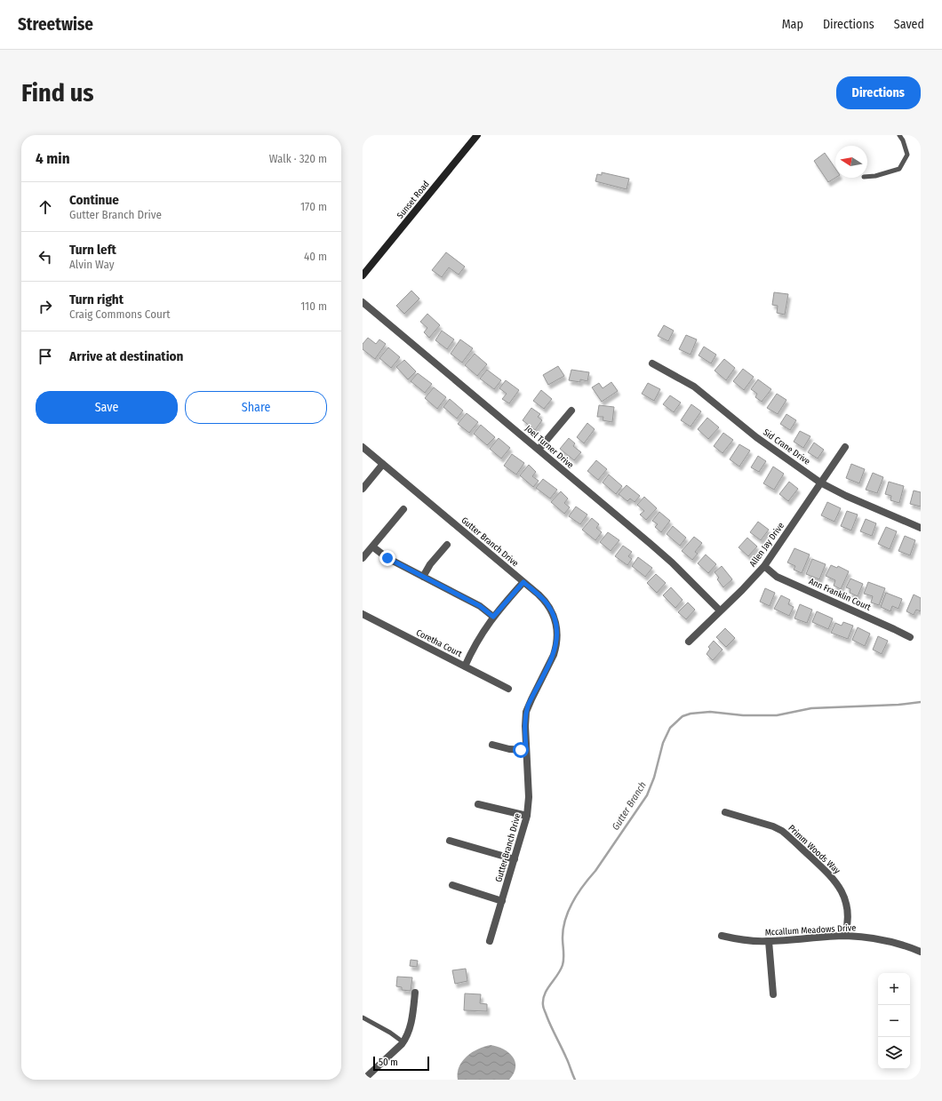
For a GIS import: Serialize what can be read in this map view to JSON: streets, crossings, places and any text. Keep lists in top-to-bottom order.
{
  "streets": {
    "main road": ["Sunset Road"],
    "street": [
      "Joel Turner Drive",
      "Sid Crane Drive",
      "Gutter Branch Drive",
      "Allen Jay Drive",
      "Ann Franklin Court",
      "Coretha Court",
      "Primm Woods Way",
      "Mccallum Meadows Drive"
    ]
  },
  "crossings": [
    ["Joel Turner Drive", "Allen Jay Drive"],
    ["Sid Crane Drive", "Allen Jay Drive"],
    ["Allen Jay Drive", "Ann Franklin Court"],
    ["Primm Woods Way", "Mccallum Meadows Drive"]
  ],
  "water": ["Gutter Branch"],
  "scale_bar": "50 m",
  "north": "left",
  "page": {
    "header": "Streetwise",
    "nav": ["Map", "Directions", "Saved"],
    "buttons": [
      "Directions",
      ["Save", "Share"]
    ],
    "title": "Find us",
    "heading": ["4 min", "Walk · 320 m"],
    "list": [
      ["Continue", "Gutter Branch Drive", "170 m"],
      ["Turn left", "Alvin Way", "40 m"],
      ["Turn right", "Craig Commons Court", "110 m"],
      "Arrive at destination"
    ],
    "map_buttons": ["+", "−"],
    "scale": "50 m"
  }
}
